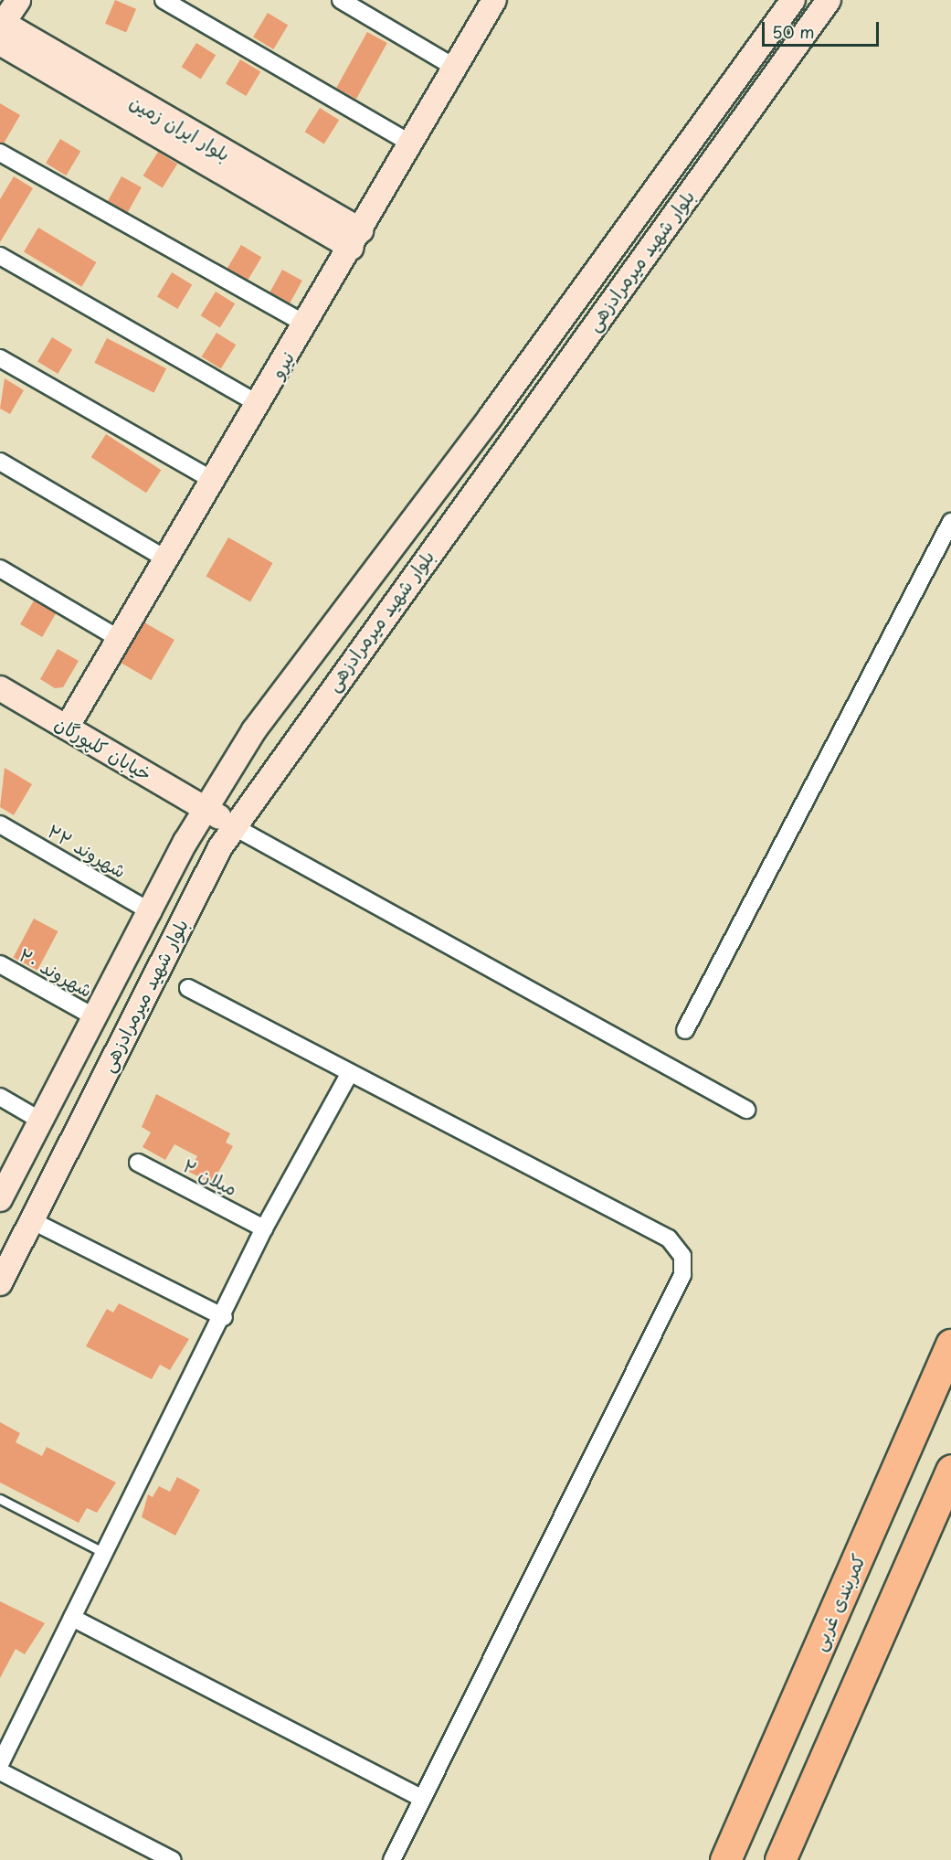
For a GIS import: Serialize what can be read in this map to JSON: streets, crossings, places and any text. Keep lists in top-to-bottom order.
{
  "streets": {
    "highway": ["کمربندی غربی"],
    "main road": [
      "بلوار ایران زمین",
      "بلوار شهید میرمرادزهی",
      "نیرو",
      "خیابان کلپورگان"
    ],
    "street": ["شهروند ۲۲", "شهروند ۲۰", "میلان ۲"]
  },
  "crossings": [
    ["بلوار ایران زمین", "نیرو"],
    ["بلوار شهید میرمرادزهی", "خیابان کلپورگان"],
    ["بلوار شهید میرمرادزهی", "شهروند ۲۲"],
    ["بلوار شهید میرمرادزهی", "شهروند ۲۰"],
    ["نیرو", "خیابان کلپورگان"]
  ],
  "scale_bar": "50 m"
}
